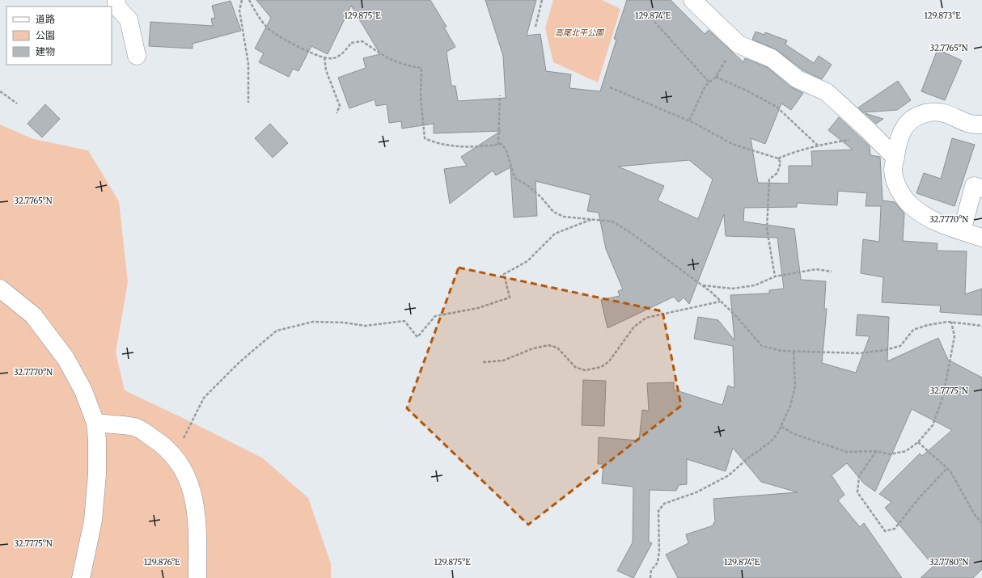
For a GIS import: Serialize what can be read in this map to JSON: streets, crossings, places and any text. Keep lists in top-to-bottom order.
{
  "parks": ["高尾北平公園"],
  "legend": ["道路", "公園", "建物"],
  "coordinates": [
    "129.875°E",
    "129.874°E",
    "129.873°E",
    "32.7765°N",
    "32.7770°N",
    "32.7775°N",
    "129.876°E",
    "32.7780°N"
  ]
}
